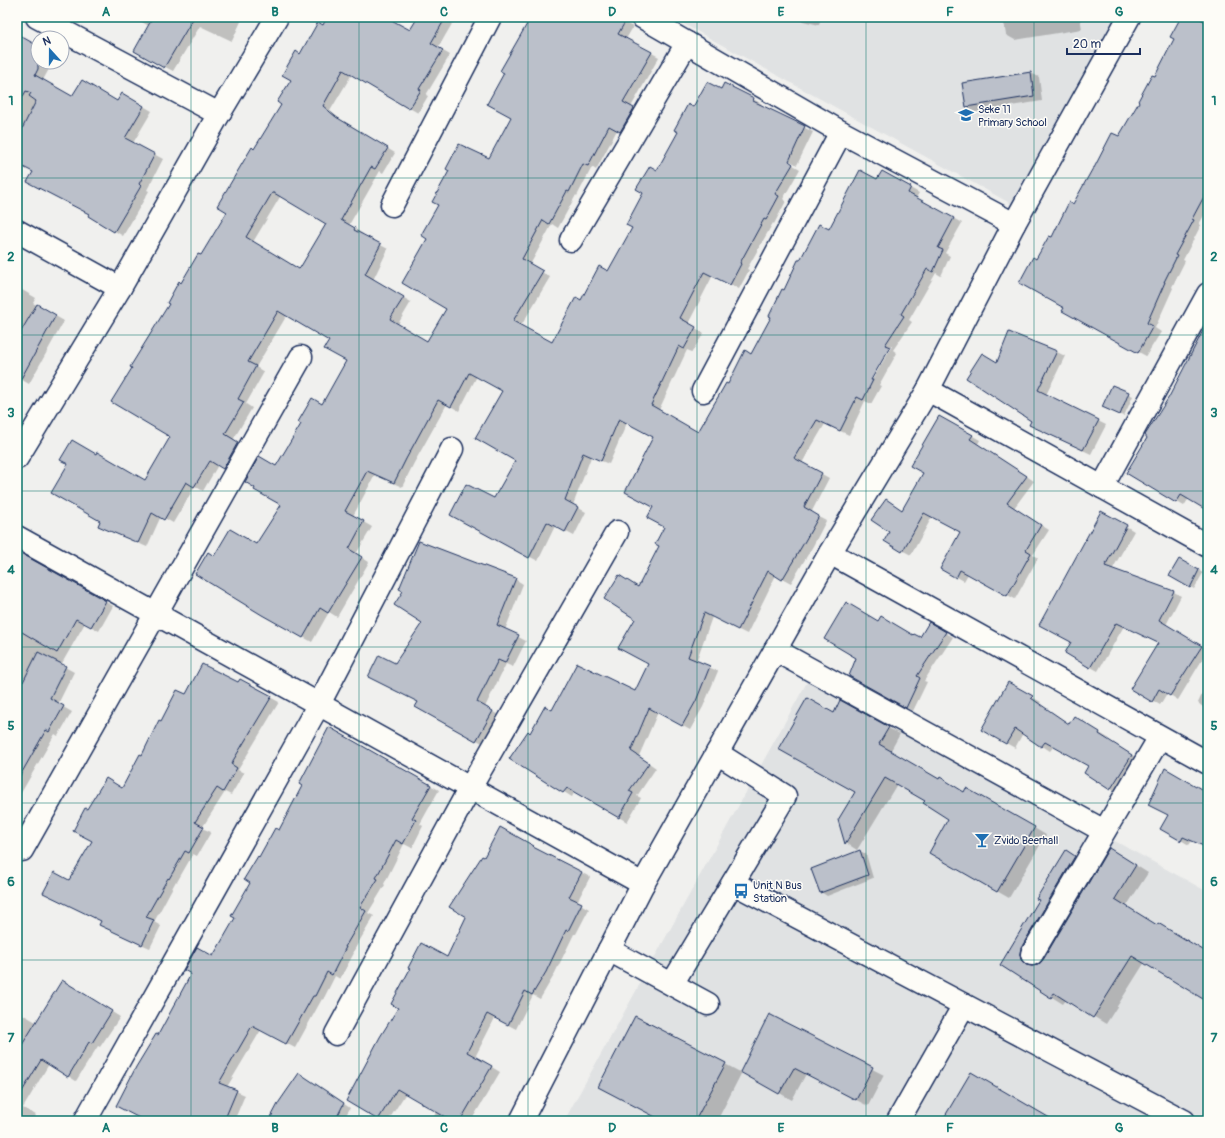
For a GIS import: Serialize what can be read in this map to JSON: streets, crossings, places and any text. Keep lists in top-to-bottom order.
{
  "places": {
    "school or university": ["Seke 11 Primary School"],
    "bar": ["Zvido Beerhall"],
    "bus stop": ["Unit N Bus Station"]
  },
  "scale_bar": "20 m",
  "north": "top",
  "grid": {
    "columns": [
      "A",
      "B",
      "C",
      "D",
      "E",
      "F",
      "G"
    ],
    "rows": [
      "1",
      "2",
      "3",
      "4",
      "5",
      "6",
      "7"
    ]
  }
}
